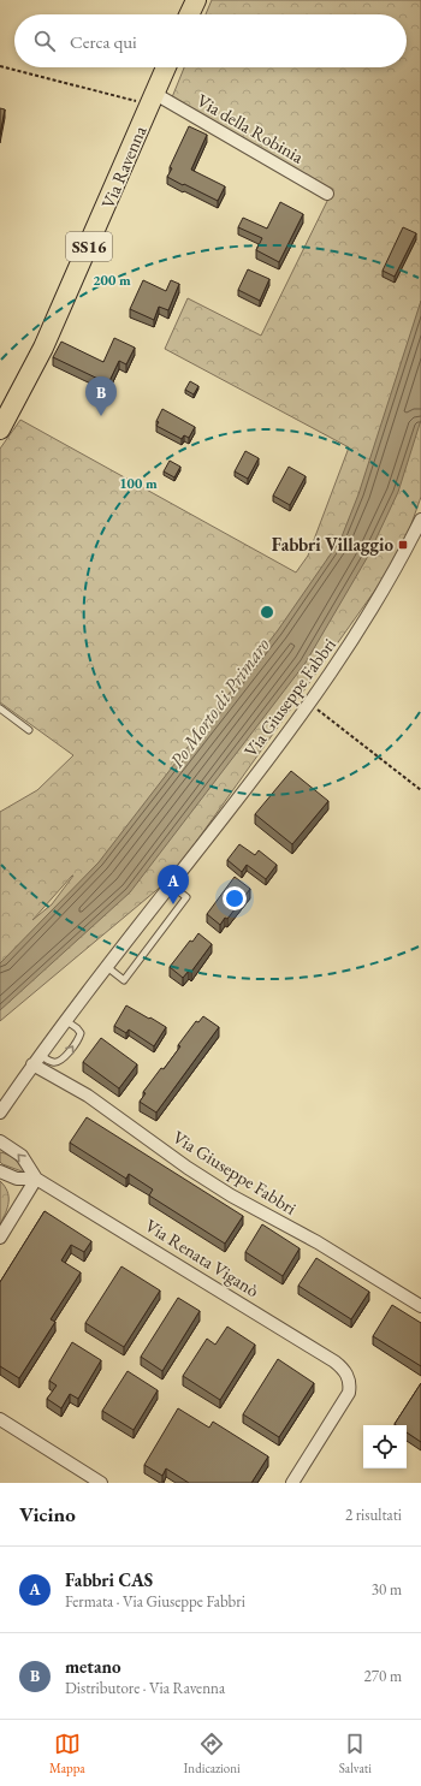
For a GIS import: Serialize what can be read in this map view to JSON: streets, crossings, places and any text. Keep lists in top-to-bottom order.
{
  "streets": {
    "main road": ["Via Ravenna", "SS16"],
    "street": ["Via della Robinia", "Via Giuseppe Fabbri", "Via Renata Viganò"]
  },
  "crossings": [
    ["Via della Robinia", "Via Ravenna"]
  ],
  "water": ["Po Morto di Primaro"],
  "places": {
    "transit": ["Fabbri Villaggio"]
  },
  "page": {
    "search": "Cerca qui",
    "pins": ["B", "A"],
    "heading": ["Vicino", "2 risultati"],
    "list": [
      {
        "mark": "A",
        "name": "Fabbri CAS",
        "note": "Fermata · Via Giuseppe Fabbri",
        "value": "30 m"
      },
      {
        "mark": "B",
        "name": "metano",
        "note": "Distributore · Via Ravenna",
        "value": "270 m"
      }
    ],
    "nav": ["Mappa", "Indicazioni", "Salvati"]
  },
  "rings": ["200 m", "100 m"]
}
